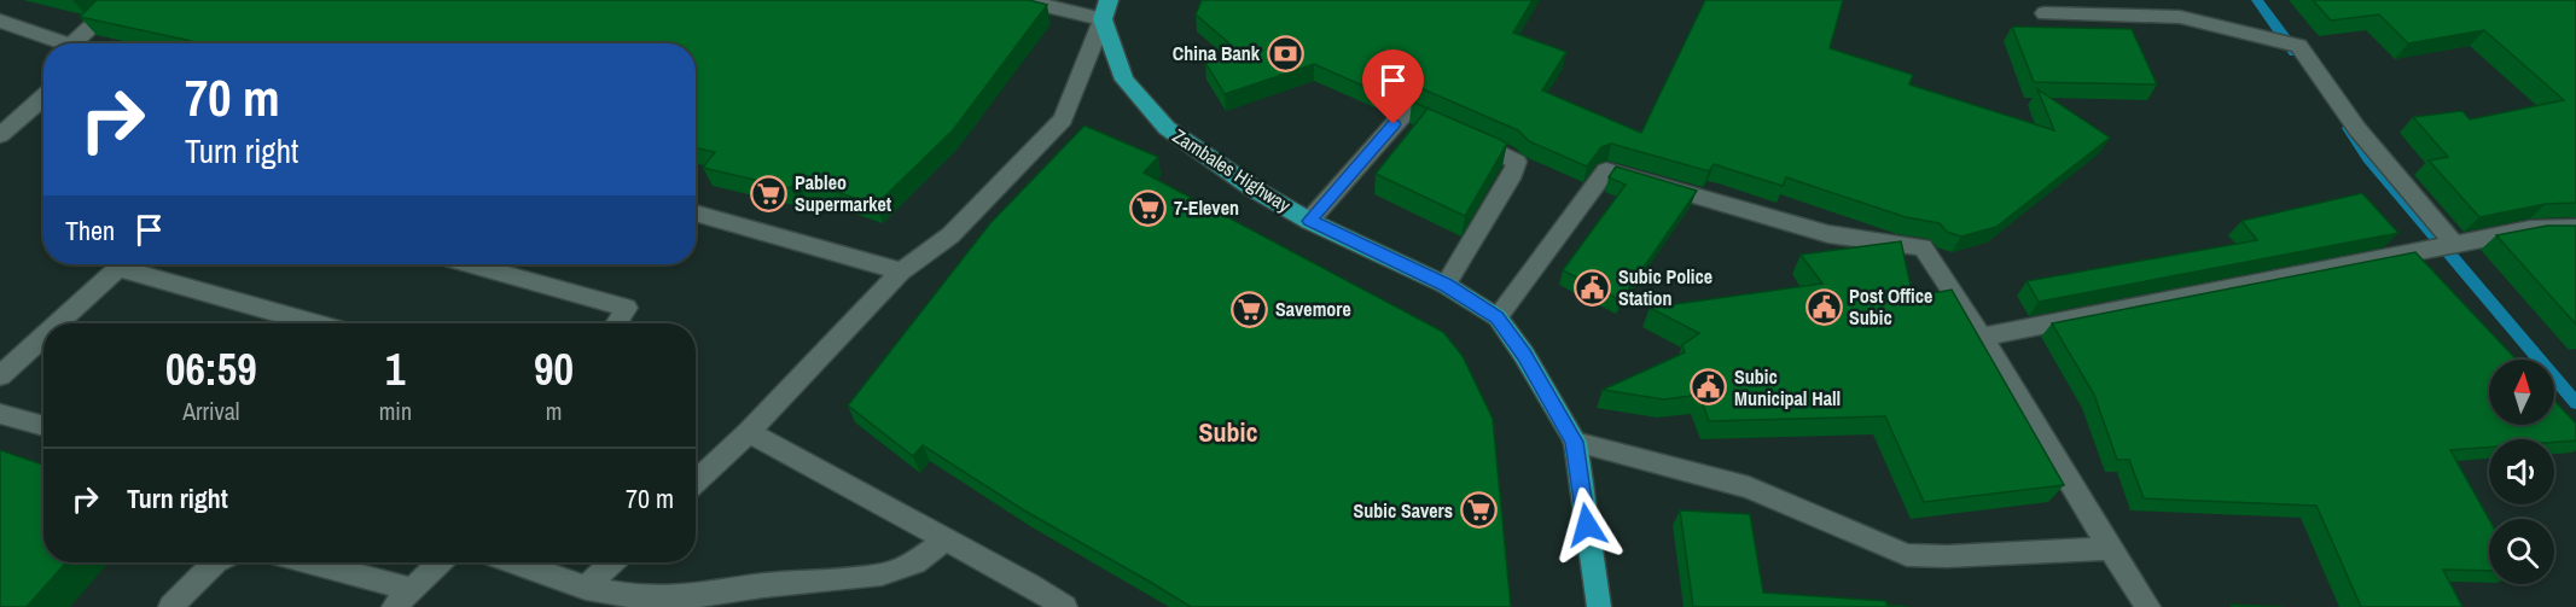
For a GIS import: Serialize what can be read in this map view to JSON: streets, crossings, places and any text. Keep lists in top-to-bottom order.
{
  "streets": {
    "main road": ["Zambales Highway"]
  },
  "districts": ["Subic"],
  "places": {
    "bank": ["China Bank"],
    "supermarket": [
      "Pableo Supermarket",
      "7-Eleven",
      "Savemore",
      "Subic Savers"
    ],
    "public building": ["Subic Police Station", "Post Office Subic", "Subic Municipal Hall"]
  },
  "north": "top",
  "page": {
    "turn": ["70 m", "Turn right"],
    "then": "Then",
    "eta": [
      "06:59",
      "Arrival",
      "1",
      "min",
      "90",
      "m"
    ],
    "list": [
      {
        "name": "Turn right",
        "value": "70 m"
      }
    ]
  }
}
